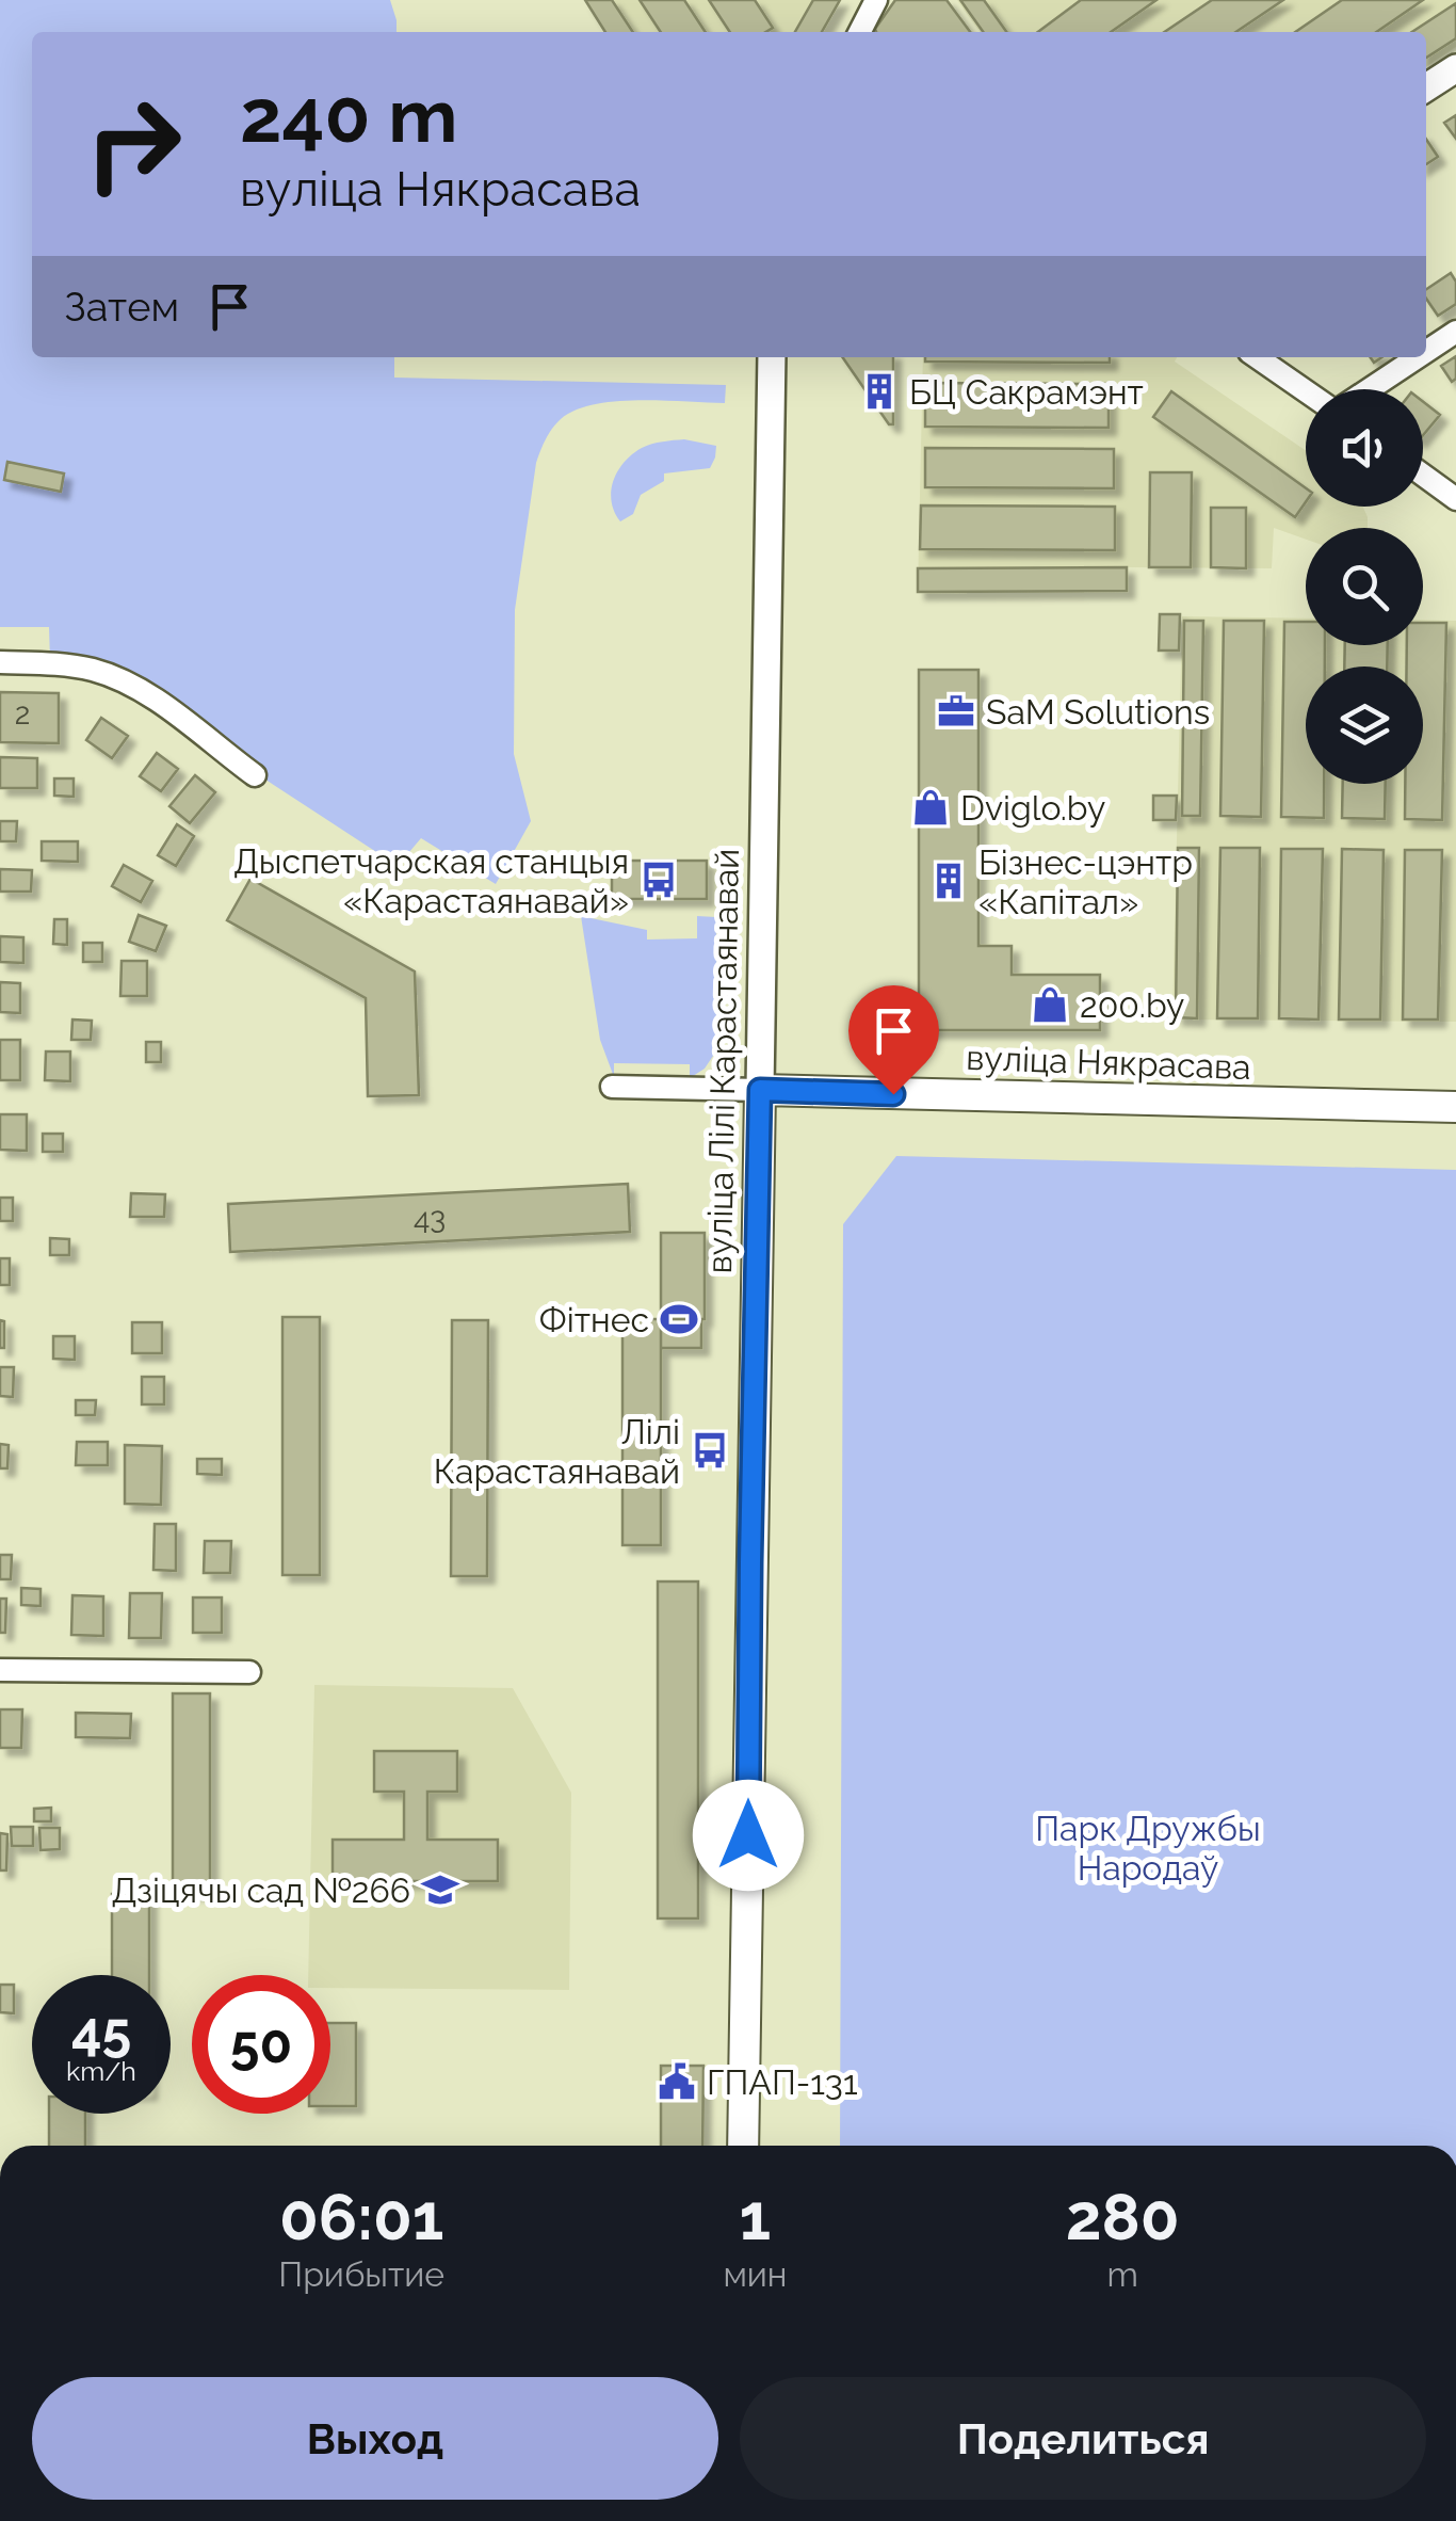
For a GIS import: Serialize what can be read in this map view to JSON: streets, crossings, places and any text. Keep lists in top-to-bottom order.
{
  "streets": {
    "main road": ["вуліца Лілі Карастаянавай", "вуліца Някрасава"]
  },
  "crossings": [
    ["вуліца Лілі Карастаянавай", "вуліца Някрасава"]
  ],
  "parks": ["Парк Дружбы Народаў"],
  "places": {
    "building": ["БЦ Сакрамэнт", "Бізнес-цэнтр «Капітал»"],
    "office": ["SaM Solutions"],
    "shop": ["Dviglo.by", "200.by"],
    "bus stop": ["Дыспетчарская станцыя «Карастаянавай»", "Лілі Карастаянавай"],
    "sports": ["Фітнес"],
    "school or university": ["Дзіцячы сад №266"],
    "public building": ["ГПАП-131"]
  },
  "house_numbers": ["2", "43"],
  "page": {
    "turn": ["240 m", "вуліца Някрасава"],
    "then": "Затем",
    "speed": "45 km/h",
    "limit": "50",
    "eta": [
      "06:01",
      "Прибытие",
      "1",
      "мин",
      "280",
      "m"
    ],
    "buttons": ["Выход", "Поделиться"]
  }
}
